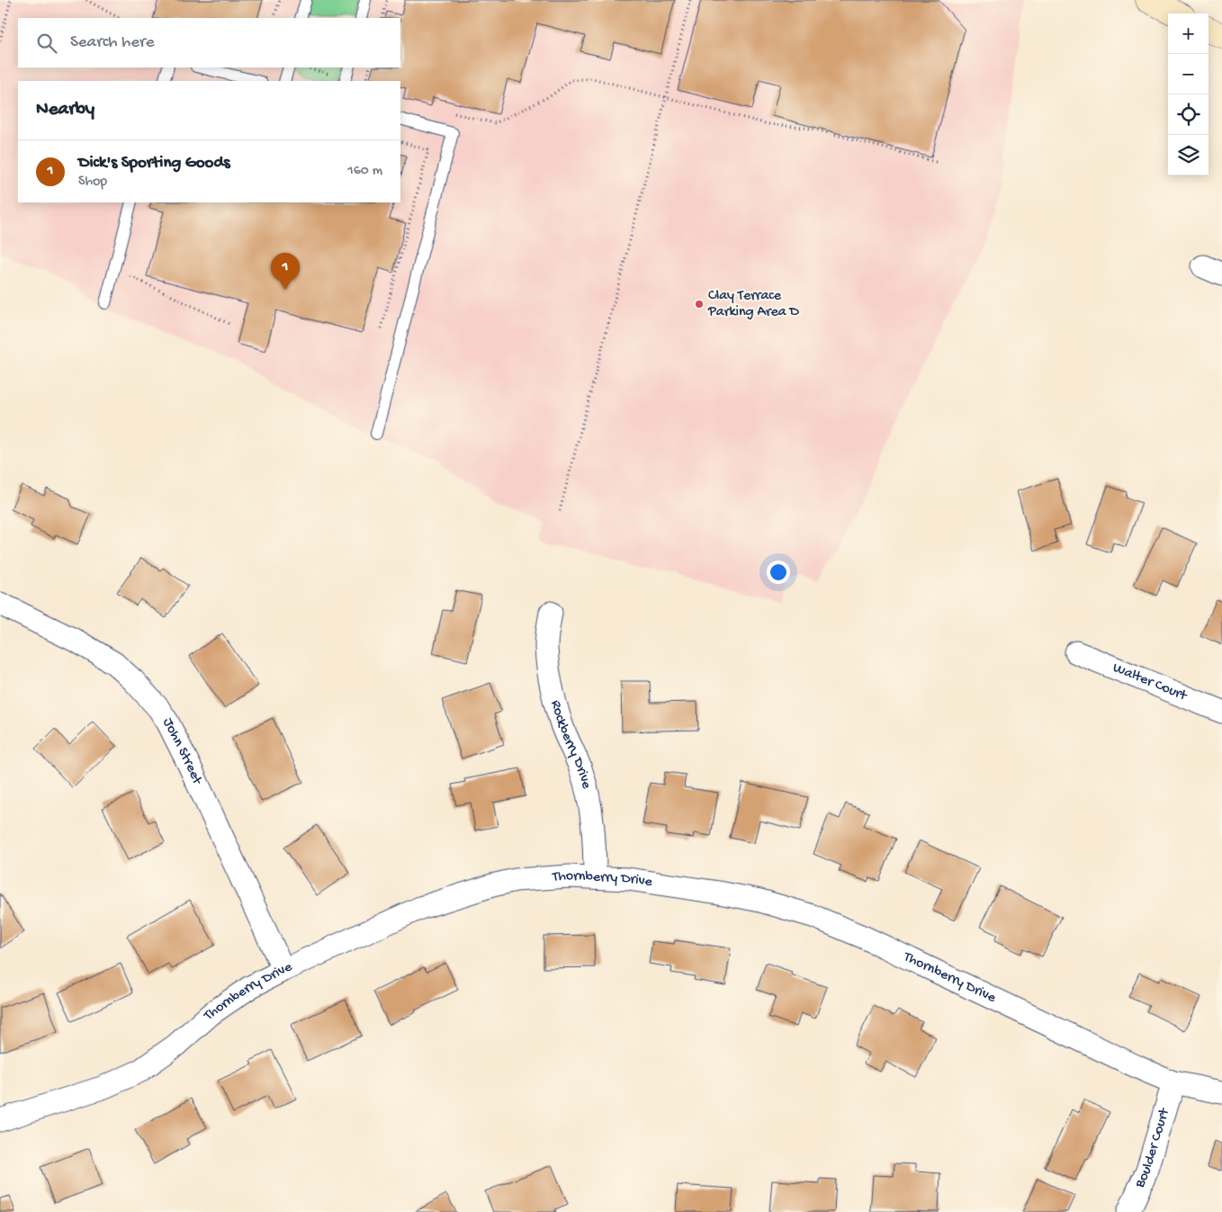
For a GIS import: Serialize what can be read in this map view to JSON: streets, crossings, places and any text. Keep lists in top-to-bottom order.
{
  "streets": {
    "street": [
      "Walter Court",
      "Rockberry Drive",
      "John Street",
      "Thornberry Drive",
      "Boulder Court"
    ]
  },
  "crossings": [
    ["Rockberry Drive", "Thornberry Drive"],
    ["John Street", "Thornberry Drive"],
    ["Thornberry Drive", "Boulder Court"]
  ],
  "places": ["Clay Terrace Parking Area D"],
  "page": {
    "map_buttons": ["+", "−"],
    "search": "Search here",
    "heading": "Nearby",
    "list": [
      {
        "mark": "1",
        "name": "Dick's Sporting Goods",
        "note": "Shop",
        "value": "160 m"
      }
    ],
    "pins": "1"
  }
}
